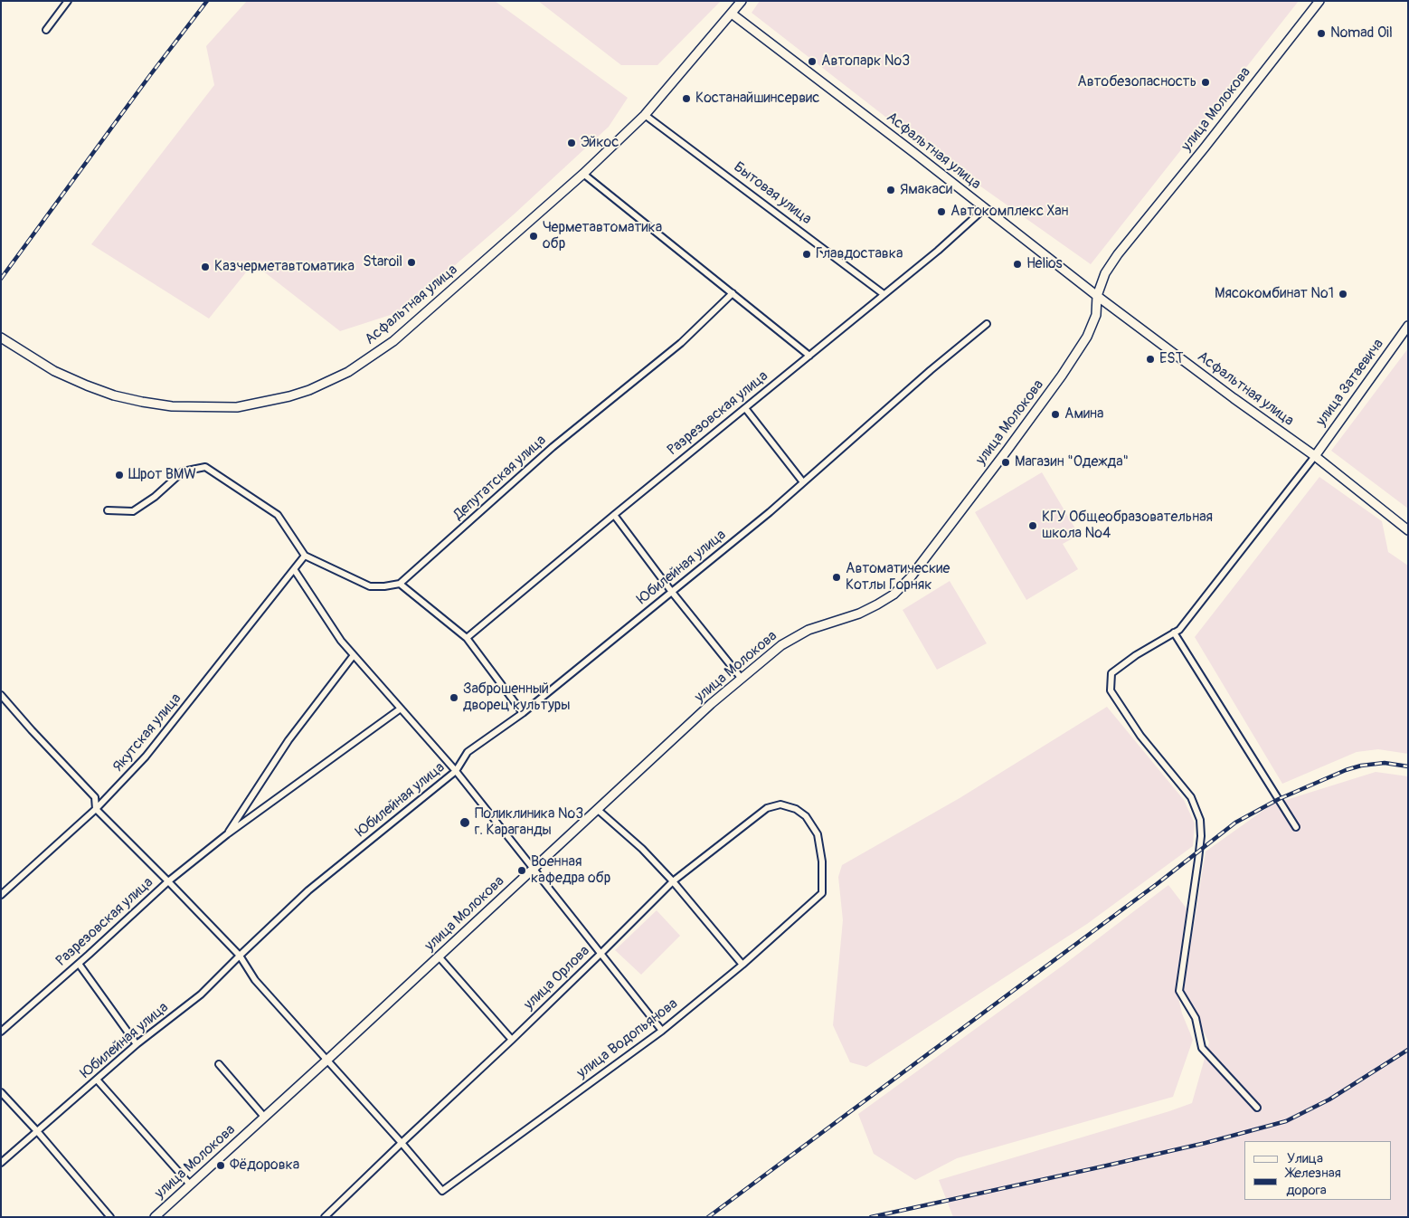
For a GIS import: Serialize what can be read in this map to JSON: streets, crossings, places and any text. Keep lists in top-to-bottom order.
{
  "streets": {
    "street": [
      "улица Молокова",
      "Асфальтная улица",
      "Бытовая улица",
      "улица Затаевича",
      "Разрезовская улица",
      "Депутатская улица",
      "Юбилейная улица",
      "Якутская улица",
      "улица Орлова",
      "улица Водопьянова"
    ]
  },
  "crossings": [
    ["улица Молокова", "Асфальтная улица"],
    ["Асфальтная улица", "Бытовая улица"],
    ["Асфальтная улица", "улица Затаевича"],
    ["Асфальтная улица", "Разрезовская улица"],
    ["Бытовая улица", "Разрезовская улица"],
    ["улица Орлова", "улица Водопьянова"]
  ],
  "places": [
    "Nomad Oil",
    "Автопарк №3",
    "Автобезопасность",
    "Костанайшинсервис",
    "Эйкос",
    "Ямакаси",
    "Автокомплекс Хан",
    "Черметавтоматика обр",
    "Главдоставка",
    "Staroil",
    "Helios",
    "Казчерметавтоматика",
    "Мясокомбинат №1",
    "EST",
    "Амина",
    "Магазин \"Одежда\"",
    "Шрот BMW",
    "КГУ Общеобразовательная школа №4",
    "Автоматические Котлы Горняк",
    "Заброшенный дворец культуры",
    "Поликлиника №3 г. Караганды",
    "Военная кафедра обр",
    "Фёдоровка"
  ],
  "legend": ["Улица", "Железная дорога"]
}
